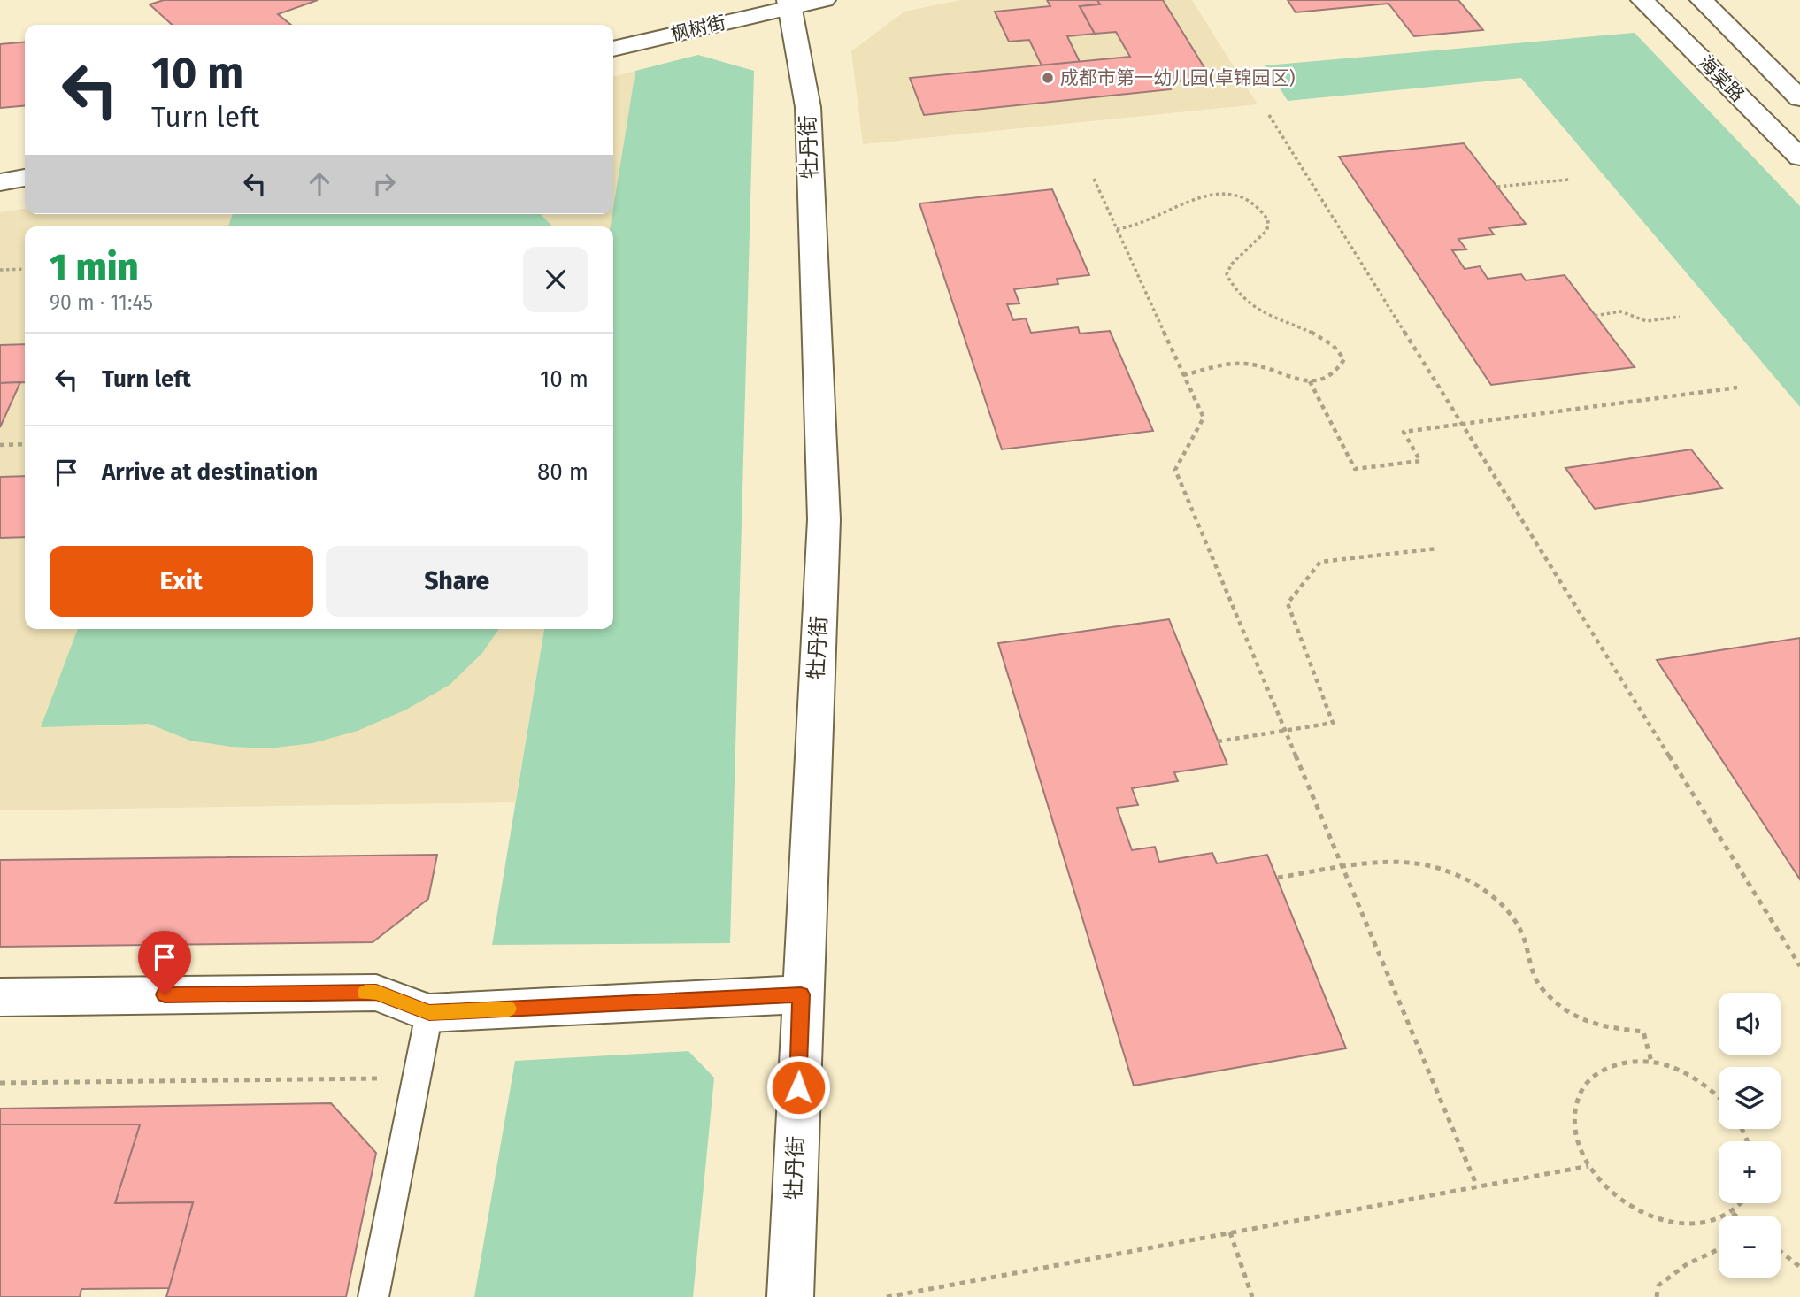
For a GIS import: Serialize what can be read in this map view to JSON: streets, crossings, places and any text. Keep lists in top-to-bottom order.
{
  "streets": {
    "street": ["枫树街", "海棠路", "牡丹街"]
  },
  "crossings": [
    ["枫树街", "牡丹街"]
  ],
  "places": ["成都市第一幼儿园(卓锦园区)"],
  "page": {
    "turn": ["10 m", "Turn left"],
    "heading": ["1 min", "90 m · 11:45"],
    "list": [
      {
        "name": "Turn left",
        "value": "10 m"
      },
      {
        "name": "Arrive at destination",
        "value": "80 m"
      }
    ],
    "buttons": ["Exit", "Share"],
    "map_buttons": ["+", "−"]
  }
}
